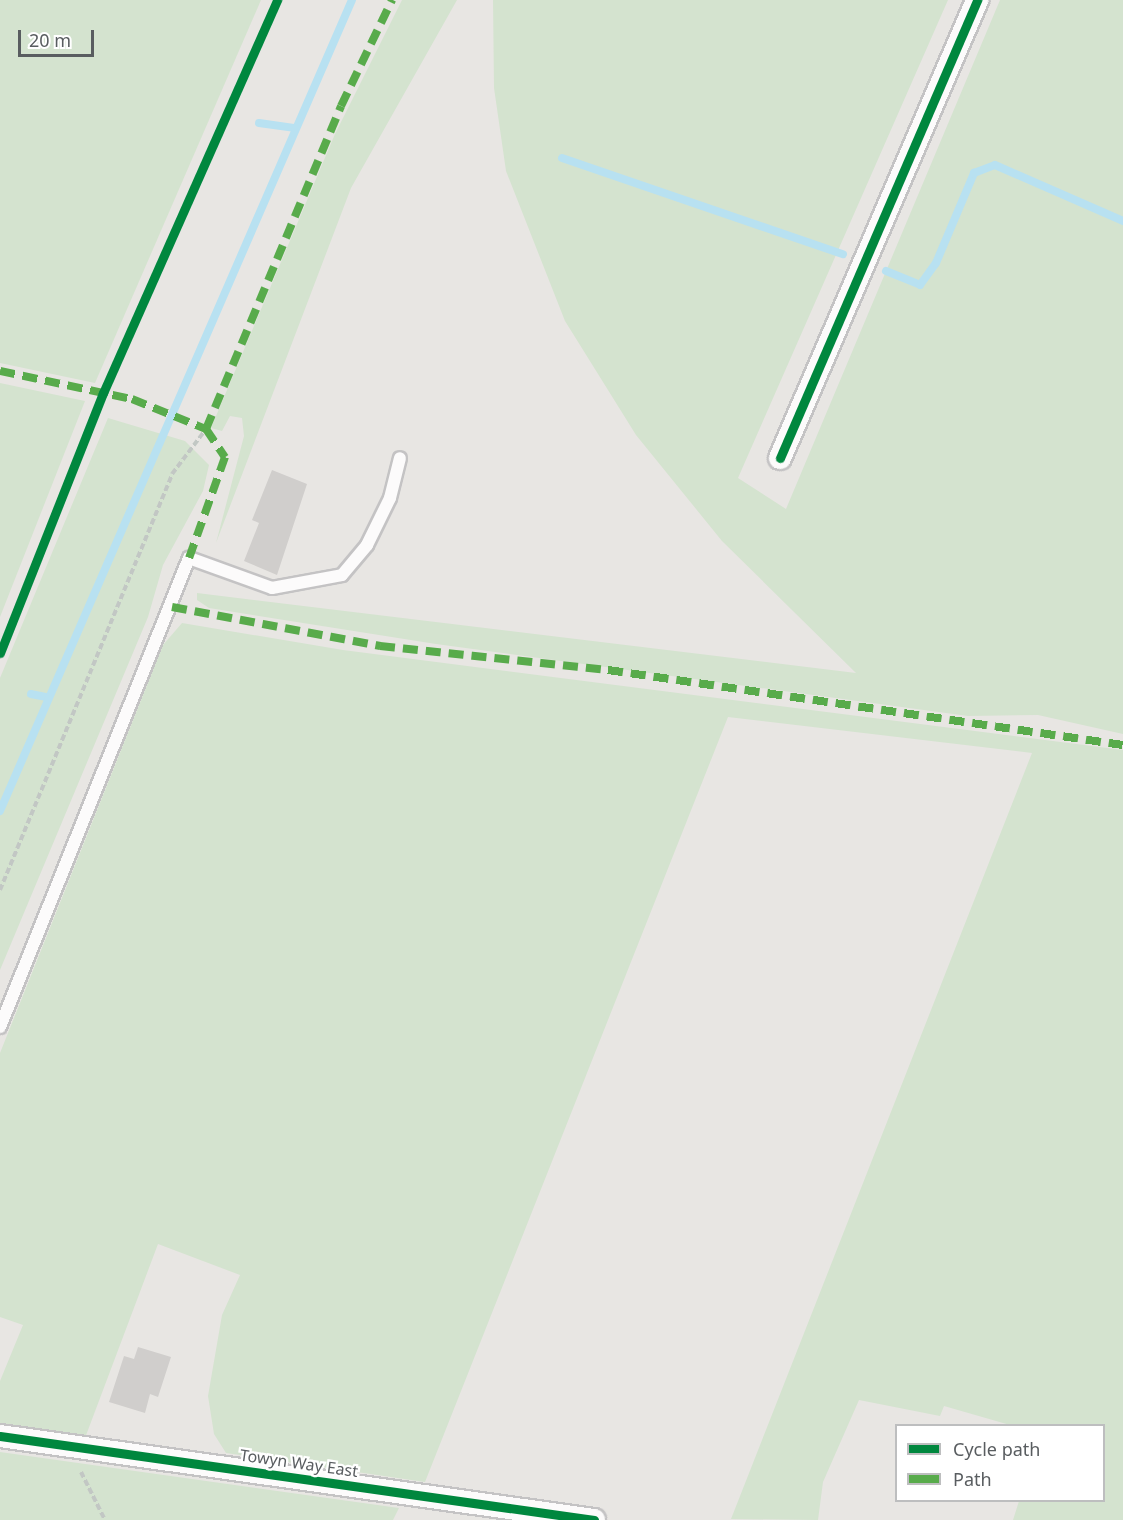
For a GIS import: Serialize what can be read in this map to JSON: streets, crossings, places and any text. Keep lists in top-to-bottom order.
{
  "streets": {
    "street": ["Towyn Way East"]
  },
  "legend": ["Cycle path", "Path"],
  "scale_bar": "20 m"
}
